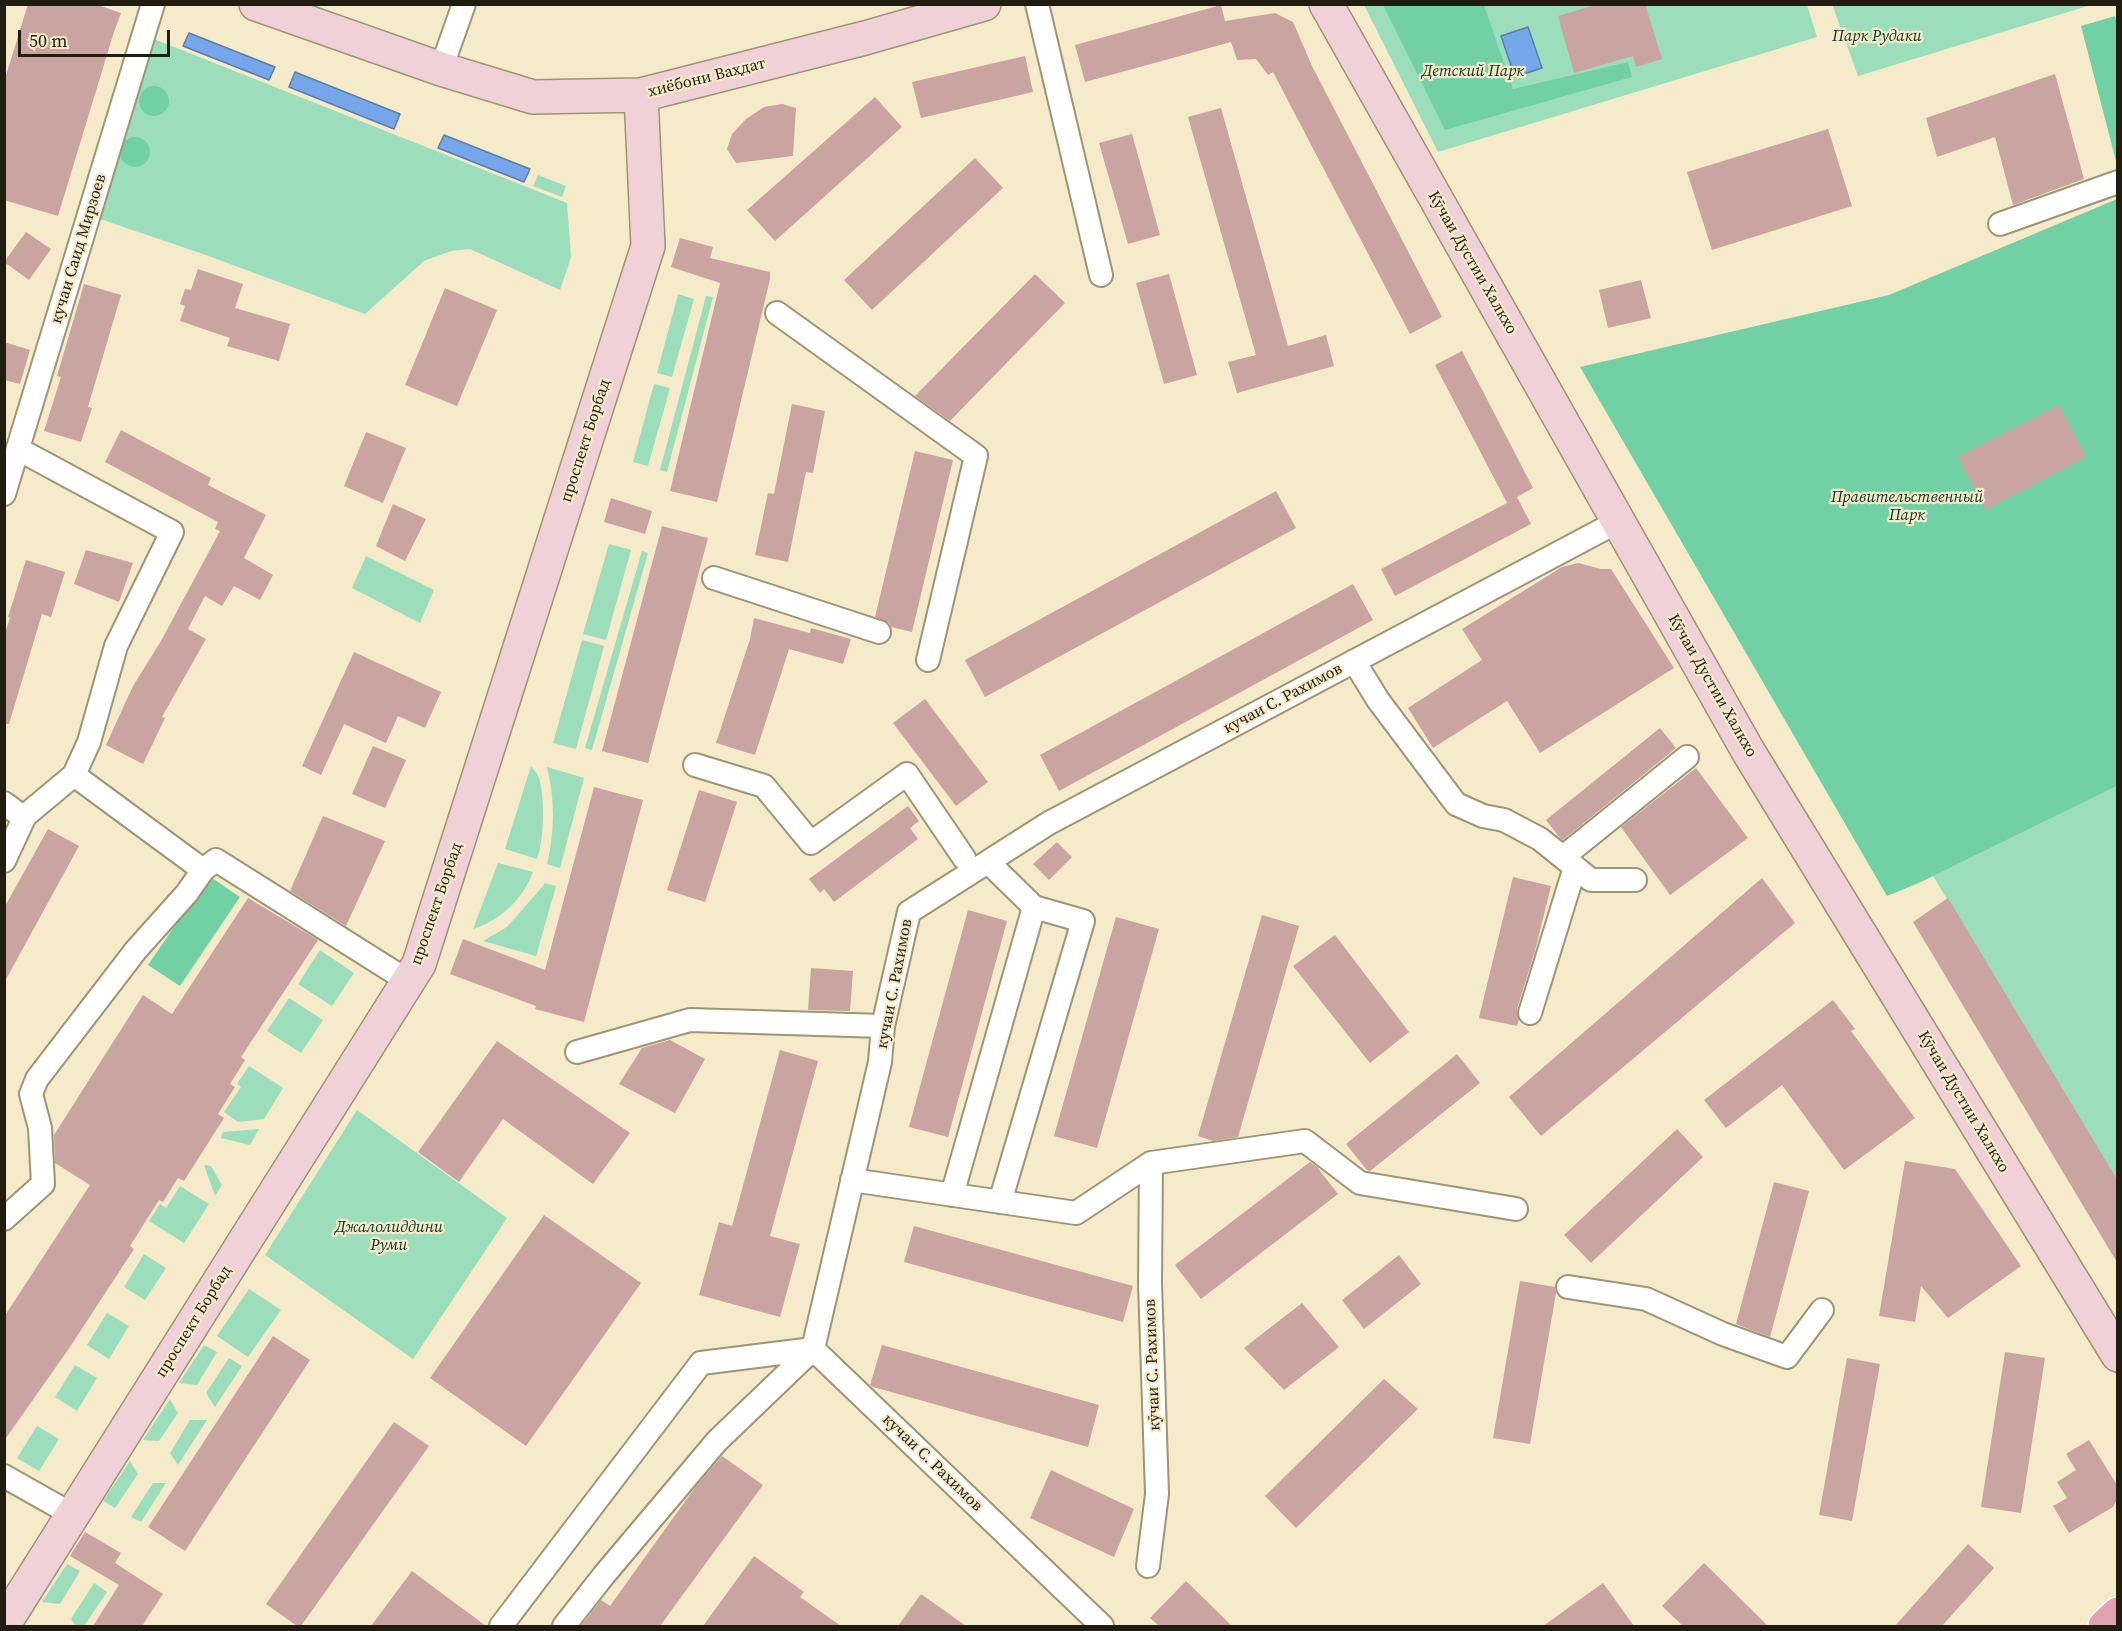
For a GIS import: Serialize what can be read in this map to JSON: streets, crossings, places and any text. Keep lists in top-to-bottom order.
{
  "streets": {
    "street": [
      "хиёбони Ваҳдат",
      "кучаи Саид Мирзоев",
      "Кӯчаи Дустии Халкхо",
      "проспект Борбад",
      "кучаи С. Рахимов",
      "кӯчаи С. Рахимов"
    ]
  },
  "crossings": [
    ["хиёбони Ваҳдат", "проспект Борбад"],
    ["Кӯчаи Дустии Халкхо", "кучаи С. Рахимов"]
  ],
  "parks": [
    "Парк Рудаки",
    "Детский Парк",
    "Правительственный Парк",
    "Джалолиддини Руми"
  ],
  "scale_bar": "50 m"
}
